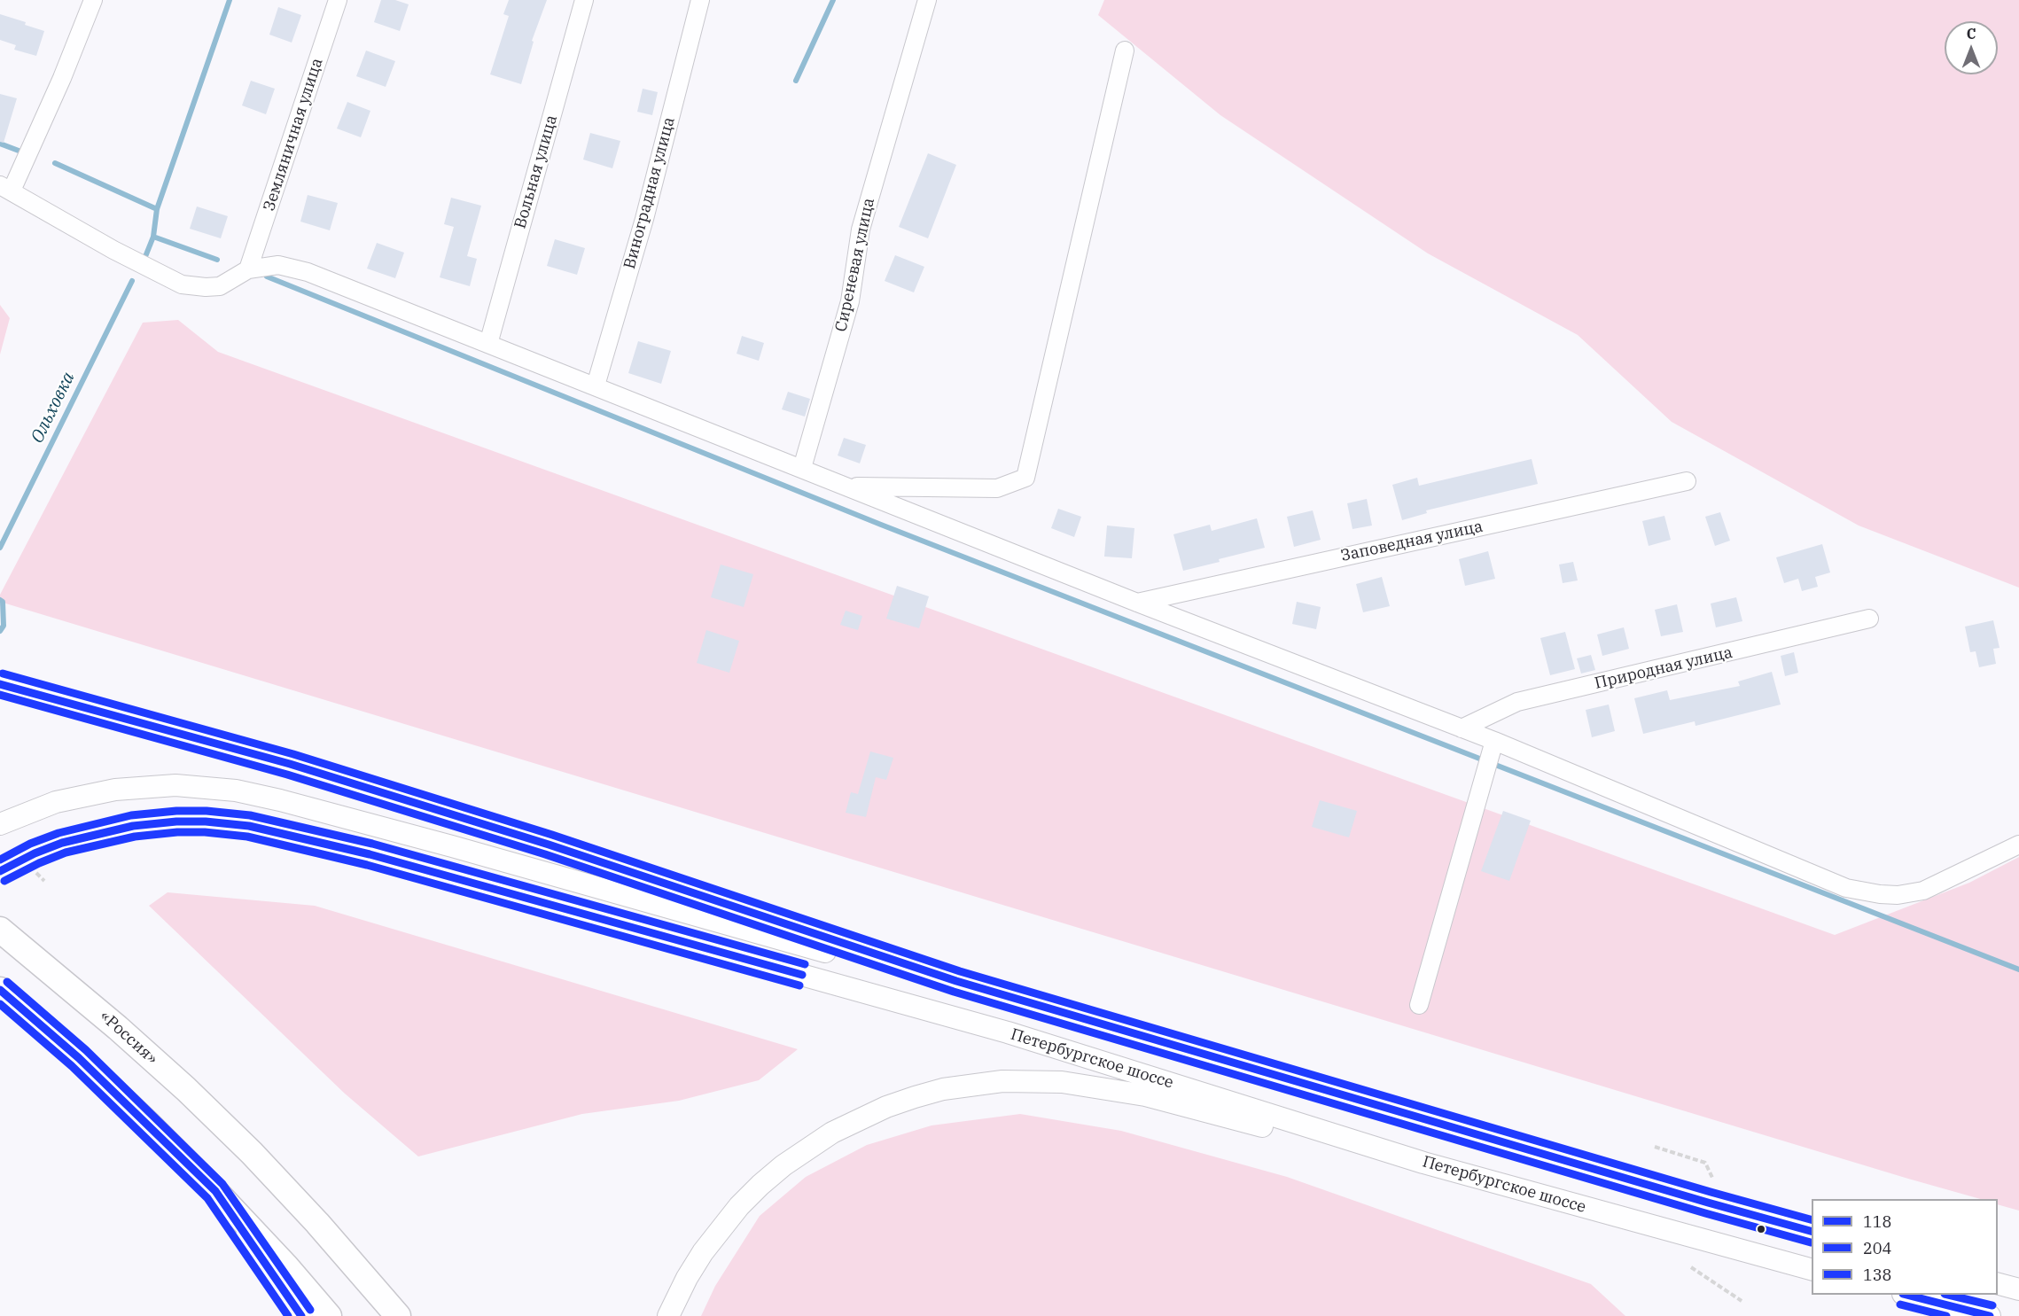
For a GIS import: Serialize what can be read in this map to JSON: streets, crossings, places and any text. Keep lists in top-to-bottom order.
{
  "streets": {
    "highway": ["«Россия»"],
    "main road": ["Петербургское шоссе"],
    "street": [
      "Земляничная улица",
      "Вольная улица",
      "Виноградная улица",
      "Сиреневая улица",
      "Заповедная улица",
      "Природная улица"
    ]
  },
  "water": ["Ольховка"],
  "lines": ["transit line 138", "transit line 118", "transit line 204"],
  "legend": ["118", "204", "138"],
  "north": "top"
}
